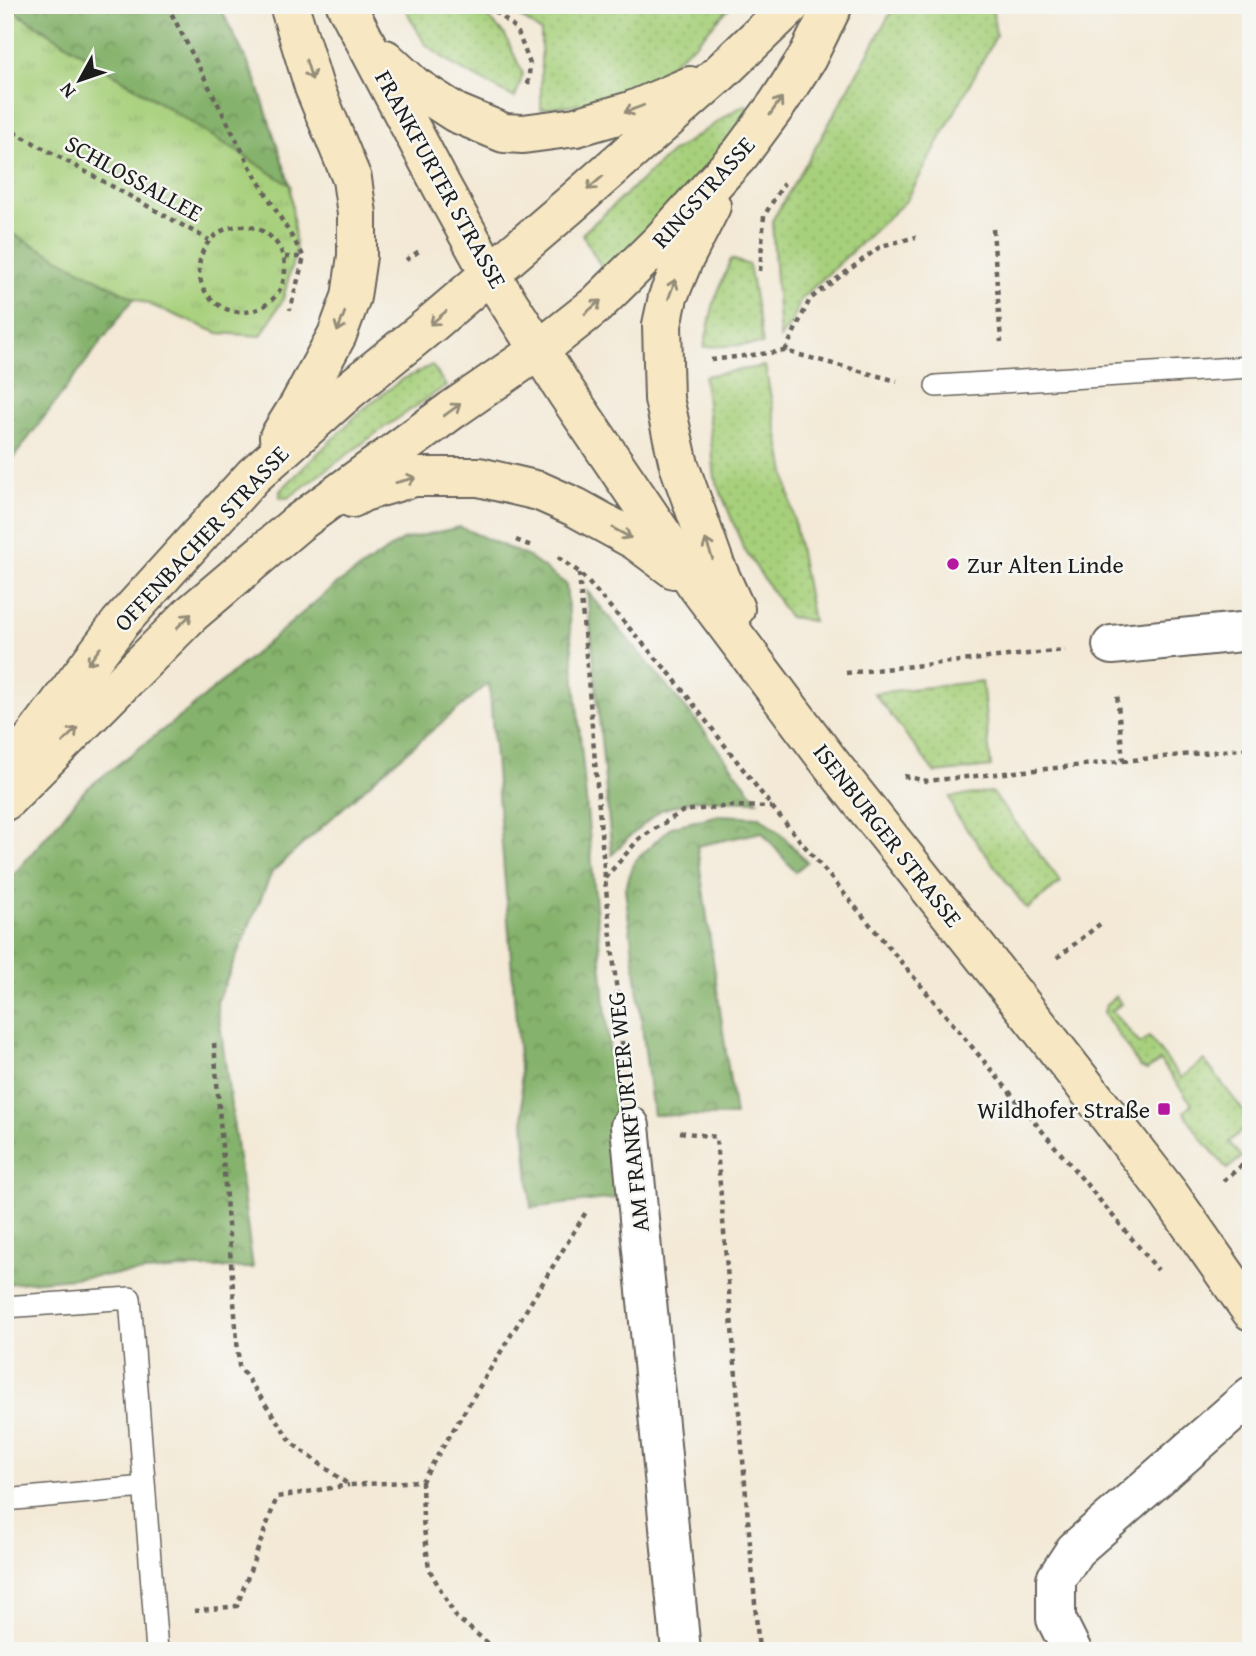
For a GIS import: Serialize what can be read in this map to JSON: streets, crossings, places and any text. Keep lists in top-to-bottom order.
{
  "streets": {
    "main road": [
      "FRANKFURTER STRASSE",
      "RINGSTRASSE",
      "OFFENBACHER STRASSE",
      "ISENBURGER STRASSE"
    ],
    "street": ["AM FRANKFURTER WEG"],
    "path": ["SCHLOSSALLEE"]
  },
  "crossings": [
    ["FRANKFURTER STRASSE", "RINGSTRASSE"],
    ["FRANKFURTER STRASSE", "OFFENBACHER STRASSE"],
    ["FRANKFURTER STRASSE", "ISENBURGER STRASSE"],
    ["RINGSTRASSE", "OFFENBACHER STRASSE"],
    ["RINGSTRASSE", "ISENBURGER STRASSE"],
    ["OFFENBACHER STRASSE", "ISENBURGER STRASSE"]
  ],
  "places": {
    "other": ["Zur Alten Linde"],
    "transit": ["Wildhofer Straße"]
  },
  "north": "bottom left"
}
